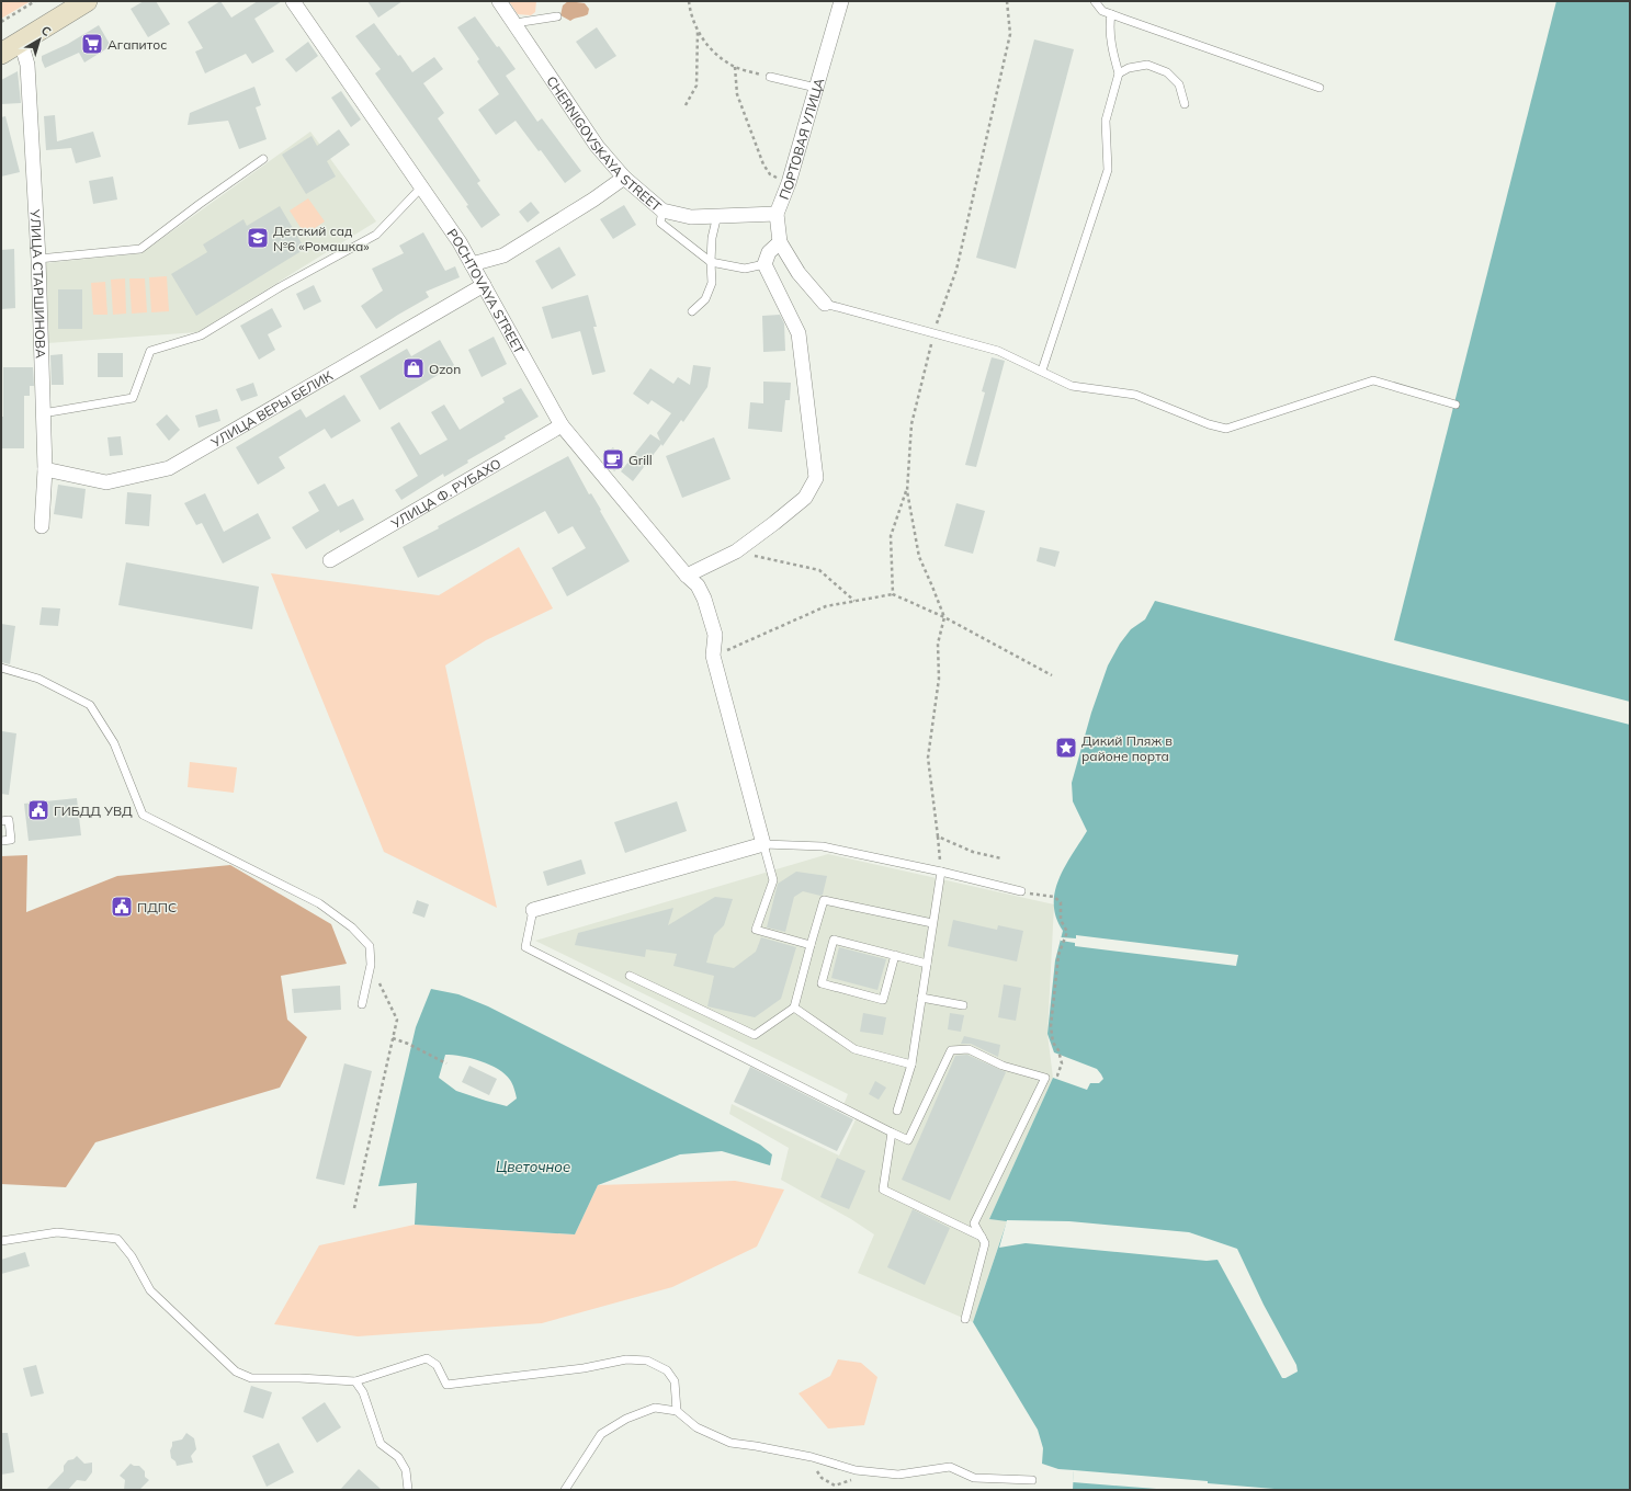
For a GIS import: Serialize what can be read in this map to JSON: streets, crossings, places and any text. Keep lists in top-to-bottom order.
{
  "streets": {
    "street": [
      "ПОРТОВАЯ УЛИЦА",
      "CHERNIGOVSKAYA STREET",
      "УЛИЦА СТАРШИНОВА",
      "POCHTOVAYA STREET",
      "УЛИЦА ВЕРЫ БЕЛИК",
      "УЛИЦА Ф. РУБАХО"
    ]
  },
  "crossings": [
    ["ПОРТОВАЯ УЛИЦА", "CHERNIGOVSKAYA STREET"],
    ["УЛИЦА СТАРШИНОВА", "УЛИЦА ВЕРЫ БЕЛИК"],
    ["POCHTOVAYA STREET", "УЛИЦА ВЕРЫ БЕЛИК"],
    ["POCHTOVAYA STREET", "УЛИЦА Ф. РУБАХО"]
  ],
  "water": ["Цветочное"],
  "places": {
    "supermarket": ["Агапитос"],
    "school or university": ["Детский сад №6 «Ромашка»"],
    "shop": ["Ozon"],
    "cafe": ["Grill"],
    "place": ["Дикий Пляж в районе порта"],
    "public building": ["ГИБДД УВД", "ПДПС"]
  },
  "north": "top right"
}
